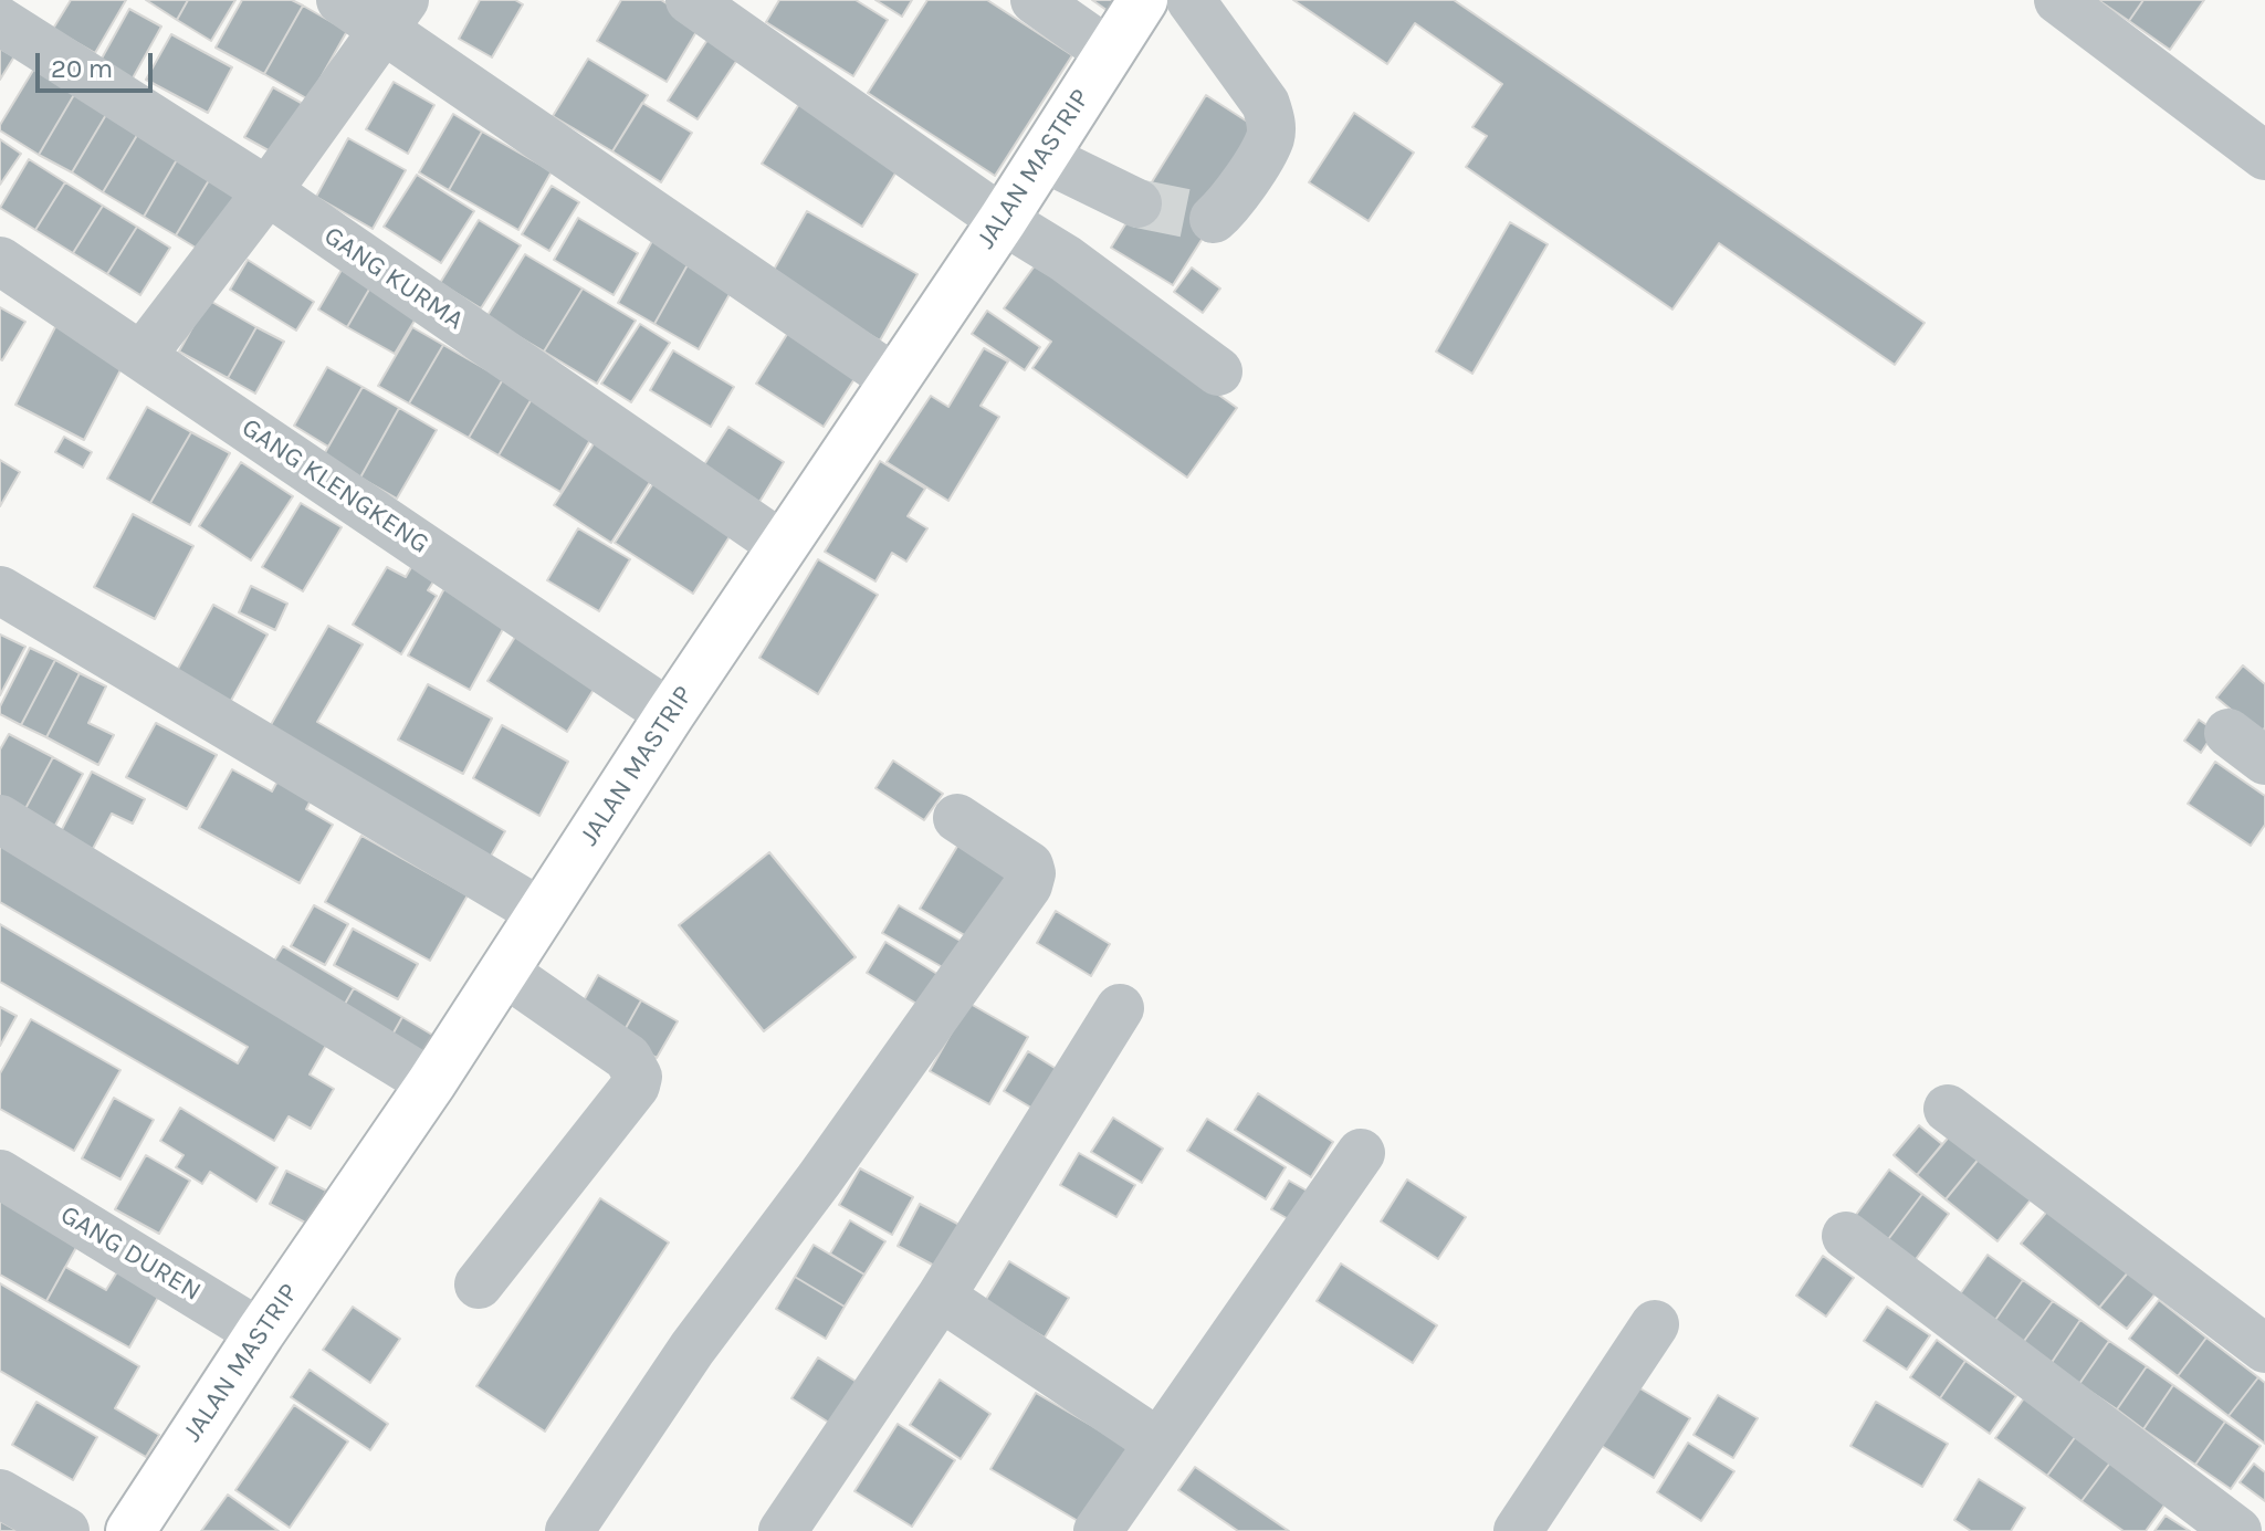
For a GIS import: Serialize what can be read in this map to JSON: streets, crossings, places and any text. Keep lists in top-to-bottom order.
{
  "streets": {
    "main road": ["JALAN MASTRIP"],
    "street": ["GANG KURMA", "GANG KLENGKENG", "GANG DUREN"]
  },
  "crossings": [
    ["JALAN MASTRIP", "GANG KURMA"],
    ["JALAN MASTRIP", "GANG KLENGKENG"],
    ["JALAN MASTRIP", "GANG DUREN"]
  ],
  "scale_bar": "20 m"
}
